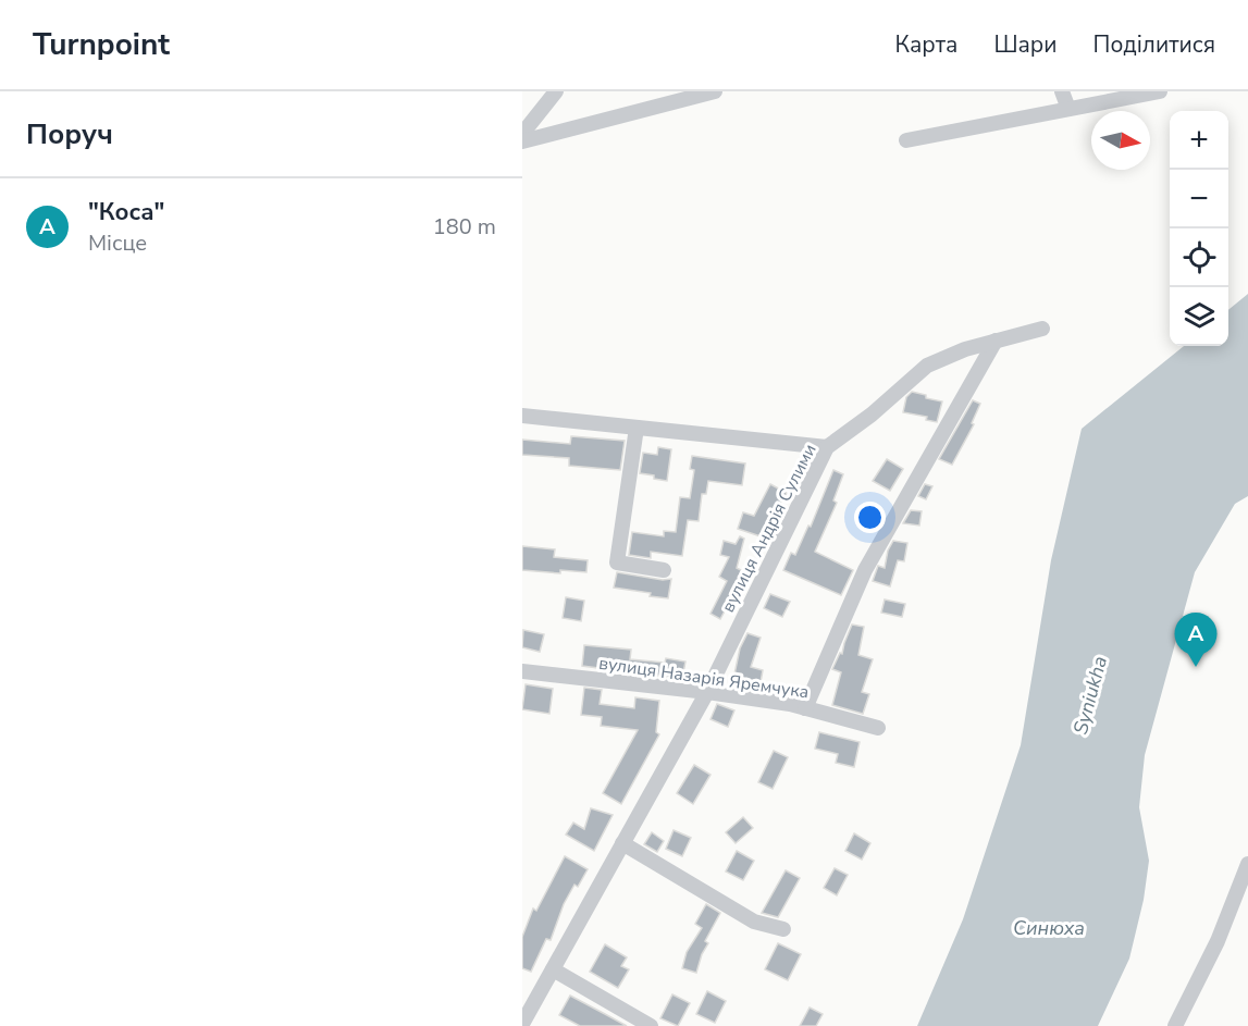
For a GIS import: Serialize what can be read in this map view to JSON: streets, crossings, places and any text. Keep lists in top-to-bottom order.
{
  "streets": {
    "street": ["вулиця Андрія Сулими", "вулиця Назарія Яремчука"]
  },
  "crossings": [
    ["вулиця Андрія Сулими", "вулиця Назарія Яремчука"]
  ],
  "water": ["Syniukha", "Синюха"],
  "north": "right",
  "page": {
    "header": "Turnpoint",
    "nav": ["Карта", "Шари", "Поділитися"],
    "heading": "Поруч",
    "map_buttons": ["+", "−"],
    "list": [
      {
        "mark": "A",
        "name": "\"Коса\"",
        "note": "Місце",
        "value": "180 m"
      }
    ],
    "pins": "A"
  }
}
